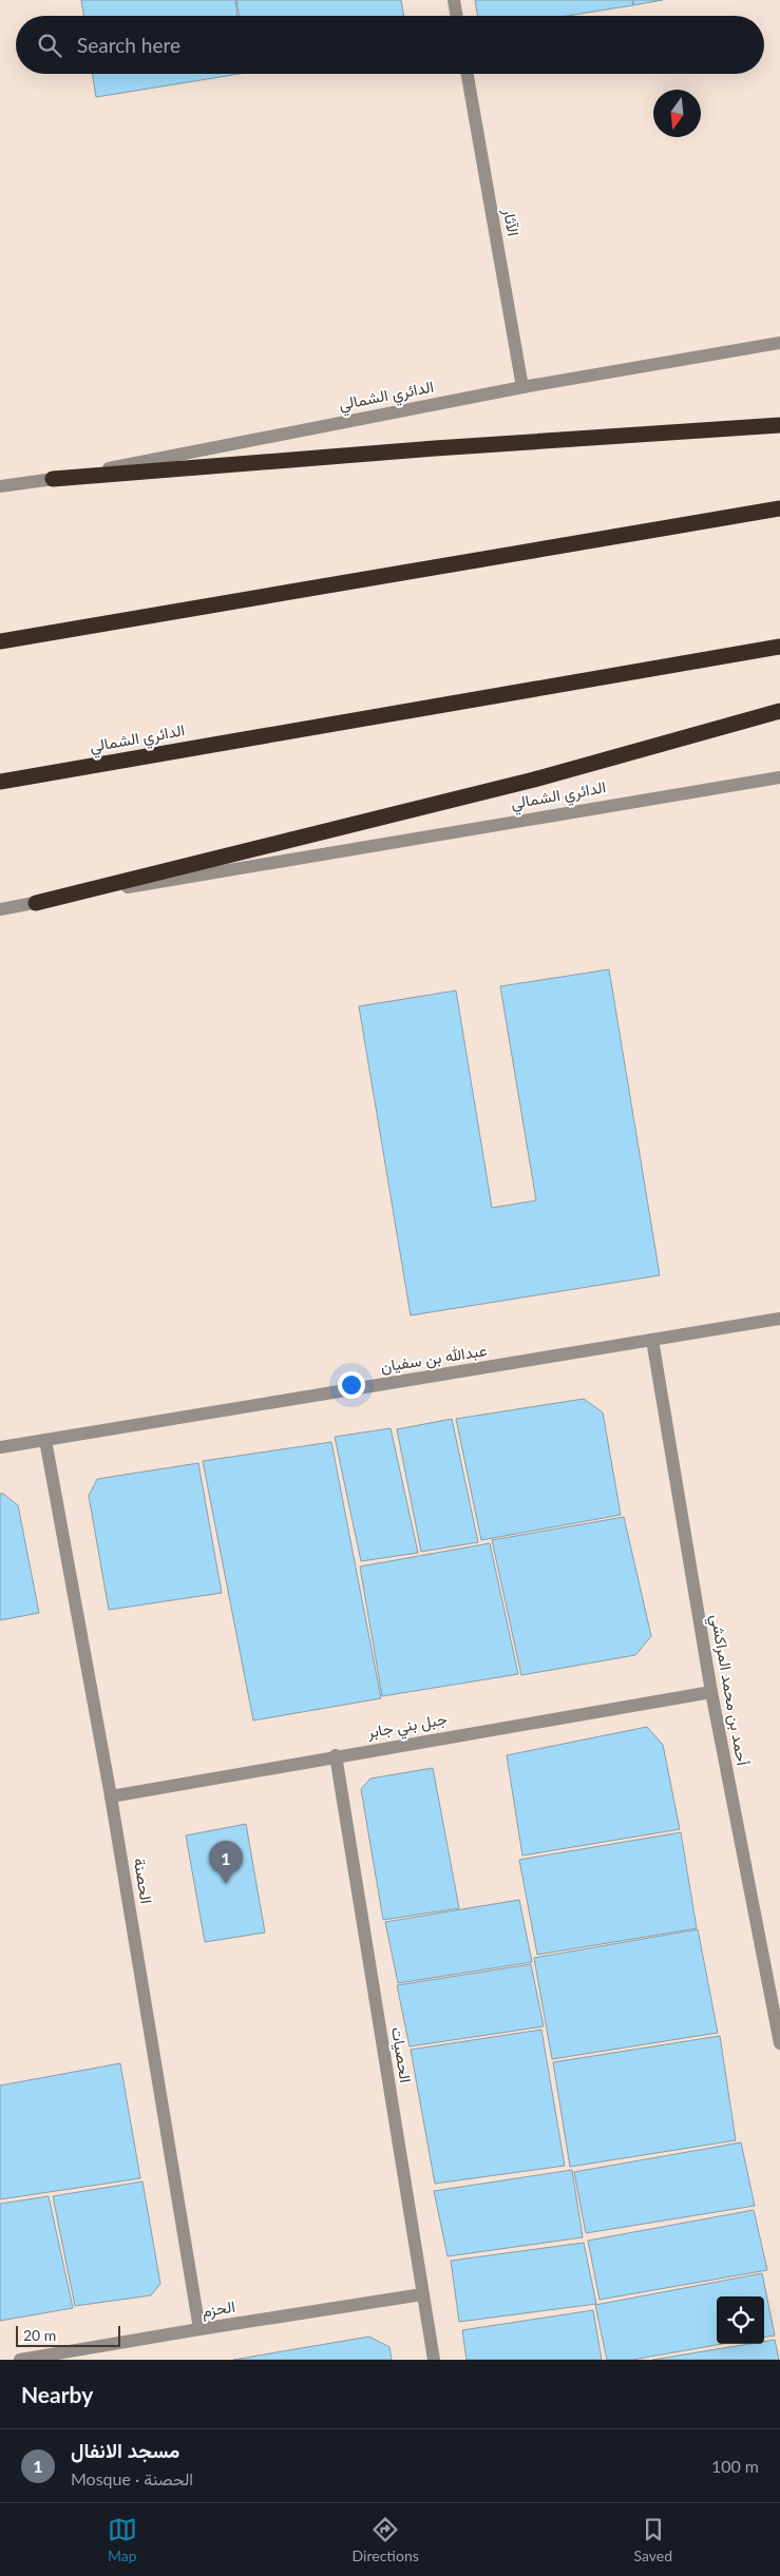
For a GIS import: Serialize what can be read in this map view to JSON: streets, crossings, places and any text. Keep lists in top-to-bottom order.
{
  "streets": {
    "highway": ["الدائري الشمالي"],
    "street": [
      "الآثار",
      "عبدالله بن سفيان",
      "أحمد بن محمد المراكشي",
      "جبل بني جابر",
      "الحصنة",
      "الحصيات",
      "الحزم"
    ]
  },
  "crossings": [
    ["الآثار", "الدائري الشمالي"],
    ["عبدالله بن سفيان", "أحمد بن محمد المراكشي"],
    ["عبدالله بن سفيان", "الحصنة"],
    ["أحمد بن محمد المراكشي", "جبل بني جابر"],
    ["جبل بني جابر", "الحصنة"],
    ["جبل بني جابر", "الحصيات"],
    ["الحصنة", "الحزم"],
    ["الحصيات", "الحزم"]
  ],
  "scale_bar": "20 m",
  "north": "bottom",
  "page": {
    "search": "Search here",
    "pins": "1",
    "scale": "20 m",
    "heading": "Nearby",
    "list": [
      {
        "mark": "1",
        "name": "مسجد الانفال",
        "note": "Mosque · الحصنة",
        "value": "100 m"
      }
    ],
    "nav": ["Map", "Directions", "Saved"]
  }
}
